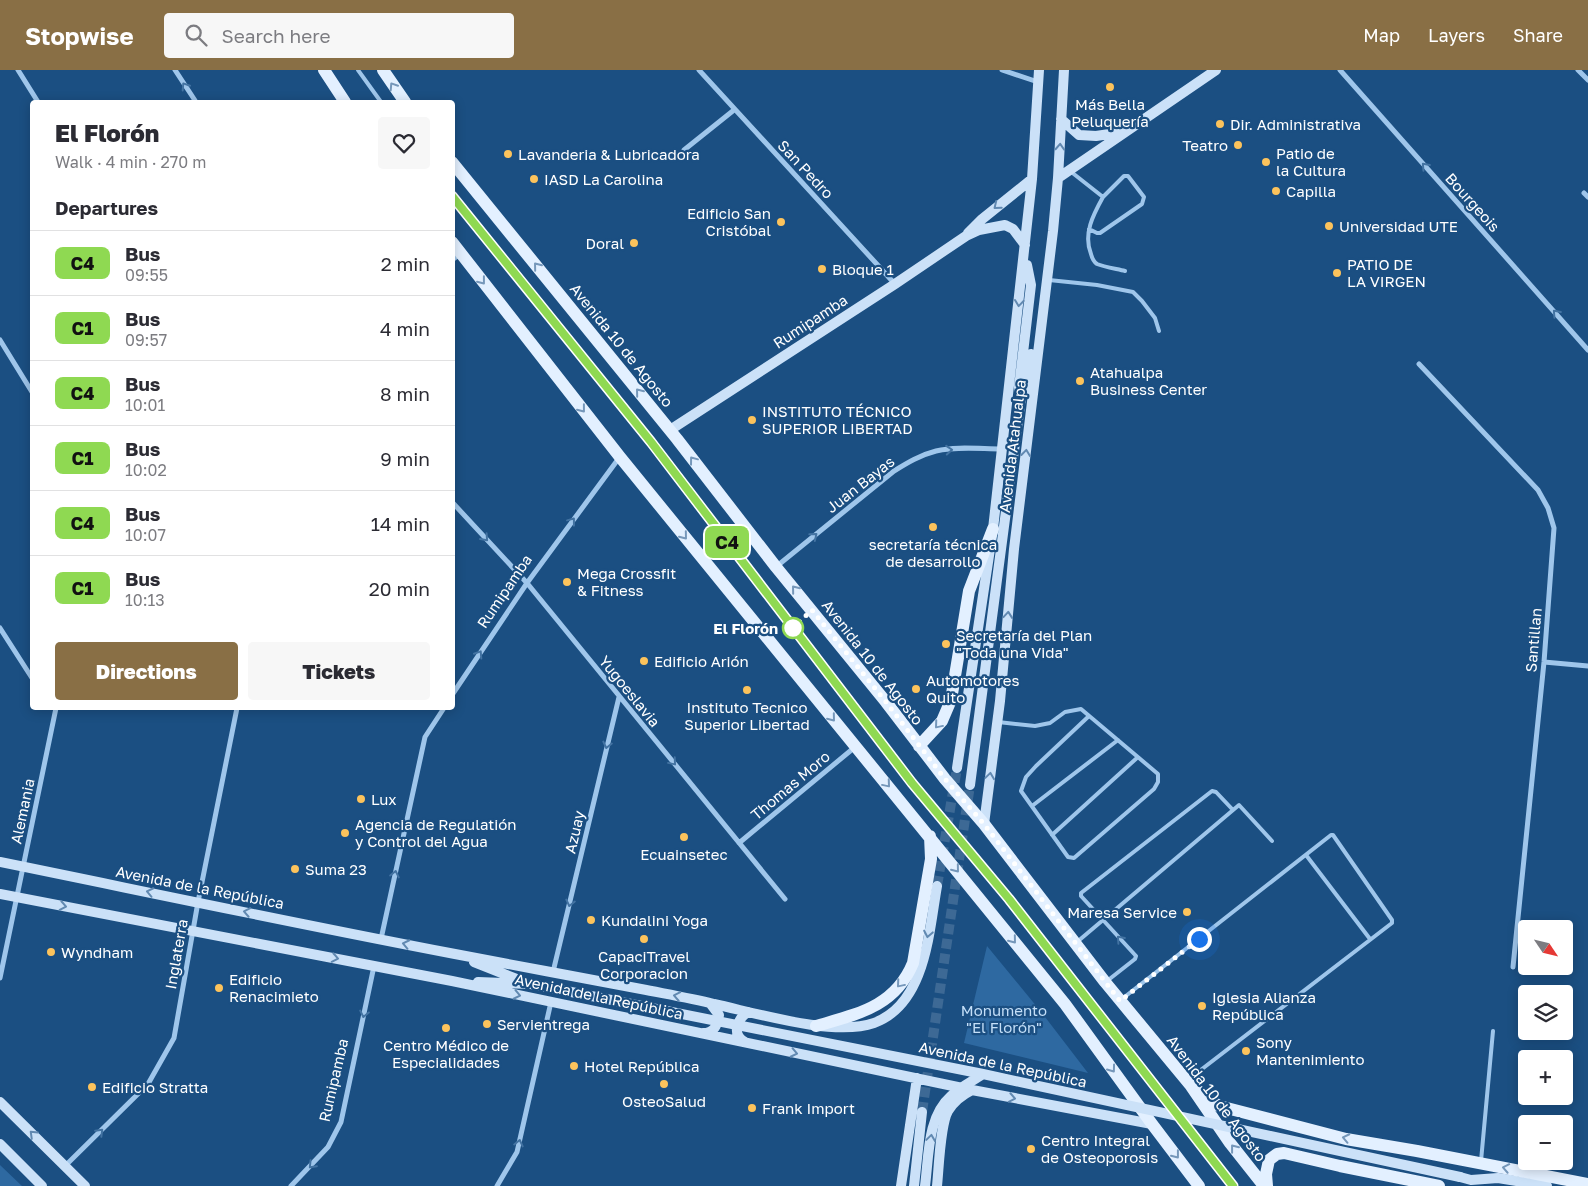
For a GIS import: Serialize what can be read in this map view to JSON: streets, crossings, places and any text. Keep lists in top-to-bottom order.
{
  "streets": {
    "main road": [
      "Rumipamba",
      "Avenida 10 de Agosto",
      "Avenida Atahualpa",
      "Avenida de la República"
    ],
    "street": [
      "San Pedro",
      "Bourgeois",
      "Juan Bayas",
      "Santillan",
      "Yugoeslavia",
      "Thomas Moro",
      "Alemania",
      "Azuay",
      "Inglaterra"
    ]
  },
  "crossings": [
    ["San Pedro", "Rumipamba"],
    ["Rumipamba", "Avenida 10 de Agosto"],
    ["Rumipamba", "Avenida Atahualpa"],
    ["Rumipamba", "Yugoeslavia"],
    ["Rumipamba", "Avenida de la República"],
    ["Avenida 10 de Agosto", "Avenida Atahualpa"],
    ["Avenida 10 de Agosto", "Juan Bayas"],
    ["Avenida Atahualpa", "Juan Bayas"],
    ["Yugoeslavia", "Thomas Moro"],
    ["Yugoeslavia", "Azuay"],
    ["Alemania", "Avenida de la República"],
    ["Azuay", "Avenida de la República"],
    ["Avenida de la República", "Inglaterra"]
  ],
  "one_way": [
    "Bourgeois",
    "Juan Bayas",
    "Yugoeslavia",
    "Azuay",
    "Inglaterra"
  ],
  "parks": ["Monumento \"El Florón\""],
  "places": [
    "Más Bella Peluquería",
    "Dir. Administrativa",
    "Teatro",
    "Lavanderia & Lubricadora",
    "Patio de la Cultura",
    "IASD La Carolina",
    "Capilla",
    "Edificio San Cristóbal",
    "Universidad UTE",
    "Doral",
    "Bloque 1",
    "PATIO DE LA VIRGEN",
    "Atahualpa Business Center",
    "INSTITUTO TÉCNICO SUPERIOR LIBERTAD",
    "secretaría técnica de desarrollo",
    "Mega Crossfit & Fitness",
    "El Florón",
    "Secretaría del Plan \"Toda una Vida\"",
    "Edificio Arión",
    "Automotores Quito",
    "Instituto Tecnico Superior Libertad",
    "Lux",
    "Agencia de Regulatión y Control del Agua",
    "Ecuainsetec",
    "Suma 23",
    "Maresa Service",
    "Kundalini Yoga",
    "CapaciTravel Corporacion",
    "Wyndham",
    "Edificio Renacimieto",
    "Iglesia Alianza República",
    "Servientrega",
    "Centro Médico de Especialidades",
    "Sony Mantenimiento",
    "Hotel República",
    "OsteoSalud",
    "Edificio Stratta",
    "Frank Import",
    "Centro Integral de Osteoporosis"
  ],
  "lines": ["bus line C4"],
  "north": "bottom right",
  "page": {
    "header": "Stopwise",
    "search": "Search here",
    "nav": ["Map", "Layers", "Share"],
    "on_map": "C4",
    "heading": [
      ["El Florón", "Walk · 4 min · 270 m"],
      "Departures"
    ],
    "list": [
      {
        "mark": "C4",
        "name": "Bus",
        "note": "09:55",
        "value": "2 min"
      },
      {
        "mark": "C1",
        "name": "Bus",
        "note": "09:57",
        "value": "4 min"
      },
      {
        "mark": "C4",
        "name": "Bus",
        "note": "10:01",
        "value": "8 min"
      },
      {
        "mark": "C1",
        "name": "Bus",
        "note": "10:02",
        "value": "9 min"
      },
      {
        "mark": "C4",
        "name": "Bus",
        "note": "10:07",
        "value": "14 min"
      },
      {
        "mark": "C1",
        "name": "Bus",
        "note": "10:13",
        "value": "20 min"
      }
    ],
    "buttons": ["Directions", "Tickets"],
    "map_buttons": ["+", "−"]
  }
}
